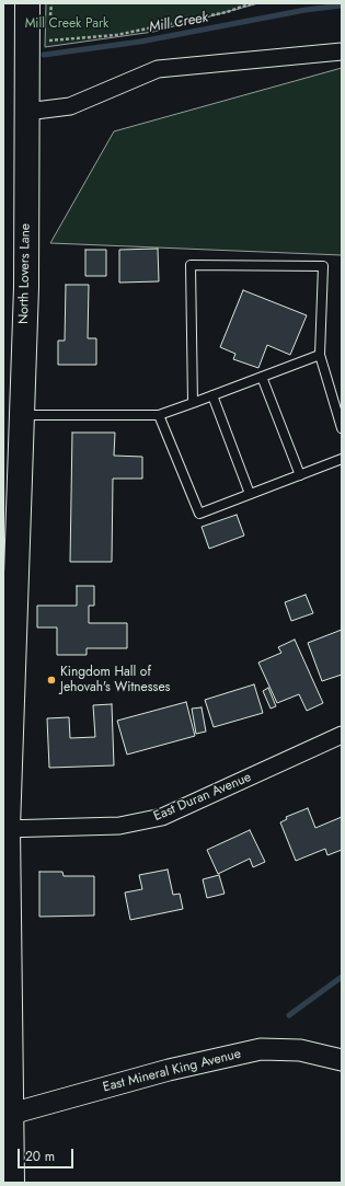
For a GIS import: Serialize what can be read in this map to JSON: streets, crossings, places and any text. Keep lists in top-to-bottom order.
{
  "streets": {
    "main road": ["North Lovers Lane"],
    "street": ["East Duran Avenue", "East Mineral King Avenue"]
  },
  "crossings": [
    ["North Lovers Lane", "East Duran Avenue"],
    ["North Lovers Lane", "East Mineral King Avenue"]
  ],
  "water": ["Mill Creek"],
  "parks": ["Mill Creek Park"],
  "places": ["Kingdom Hall of Jehovah's Witnesses"],
  "scale_bar": "20 m"
}
